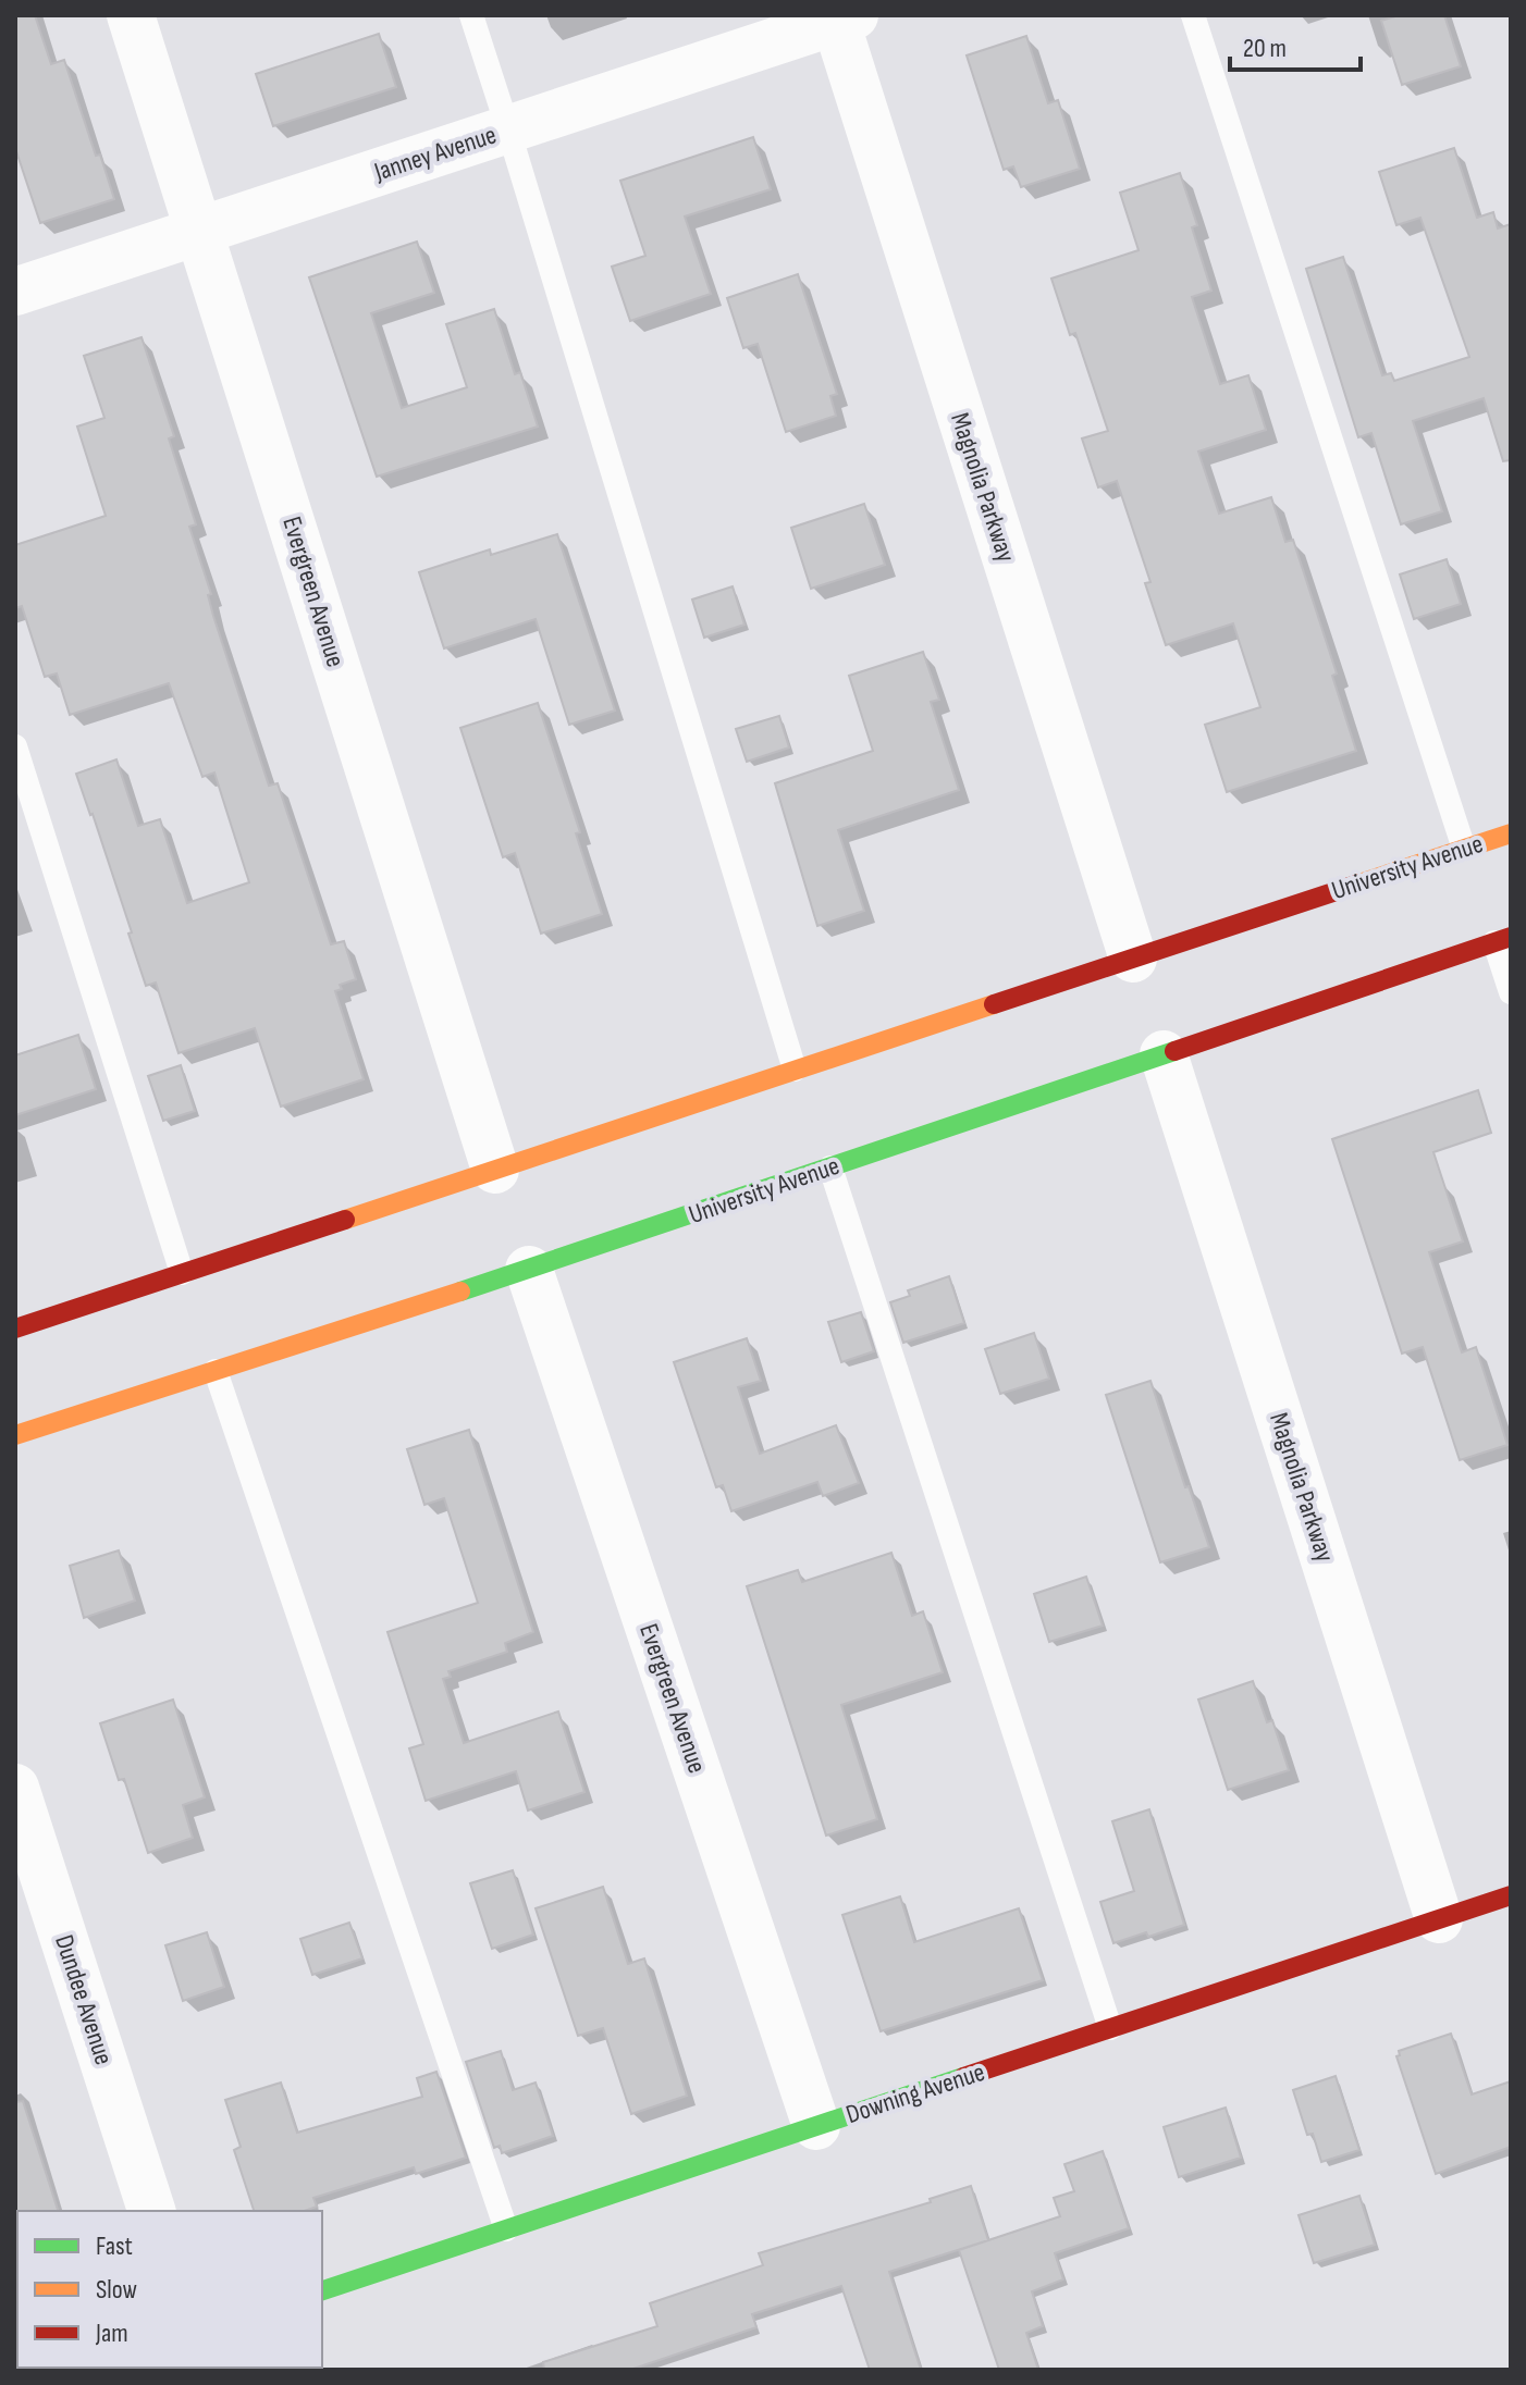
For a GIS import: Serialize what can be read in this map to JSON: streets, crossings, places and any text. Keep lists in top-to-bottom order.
{
  "streets": {
    "main road": ["University Avenue", "Downing Avenue"],
    "street": [
      "Janney Avenue",
      "Magnolia Parkway",
      "Evergreen Avenue",
      "Dundee Avenue"
    ]
  },
  "crossings": [
    ["Janney Avenue", "Magnolia Parkway"],
    ["Janney Avenue", "Evergreen Avenue"],
    ["Magnolia Parkway", "University Avenue"],
    ["Magnolia Parkway", "Downing Avenue"],
    ["Evergreen Avenue", "University Avenue"],
    ["Evergreen Avenue", "Downing Avenue"]
  ],
  "legend": ["Fast", "Slow", "Jam"],
  "scale_bar": "20 m"
}
